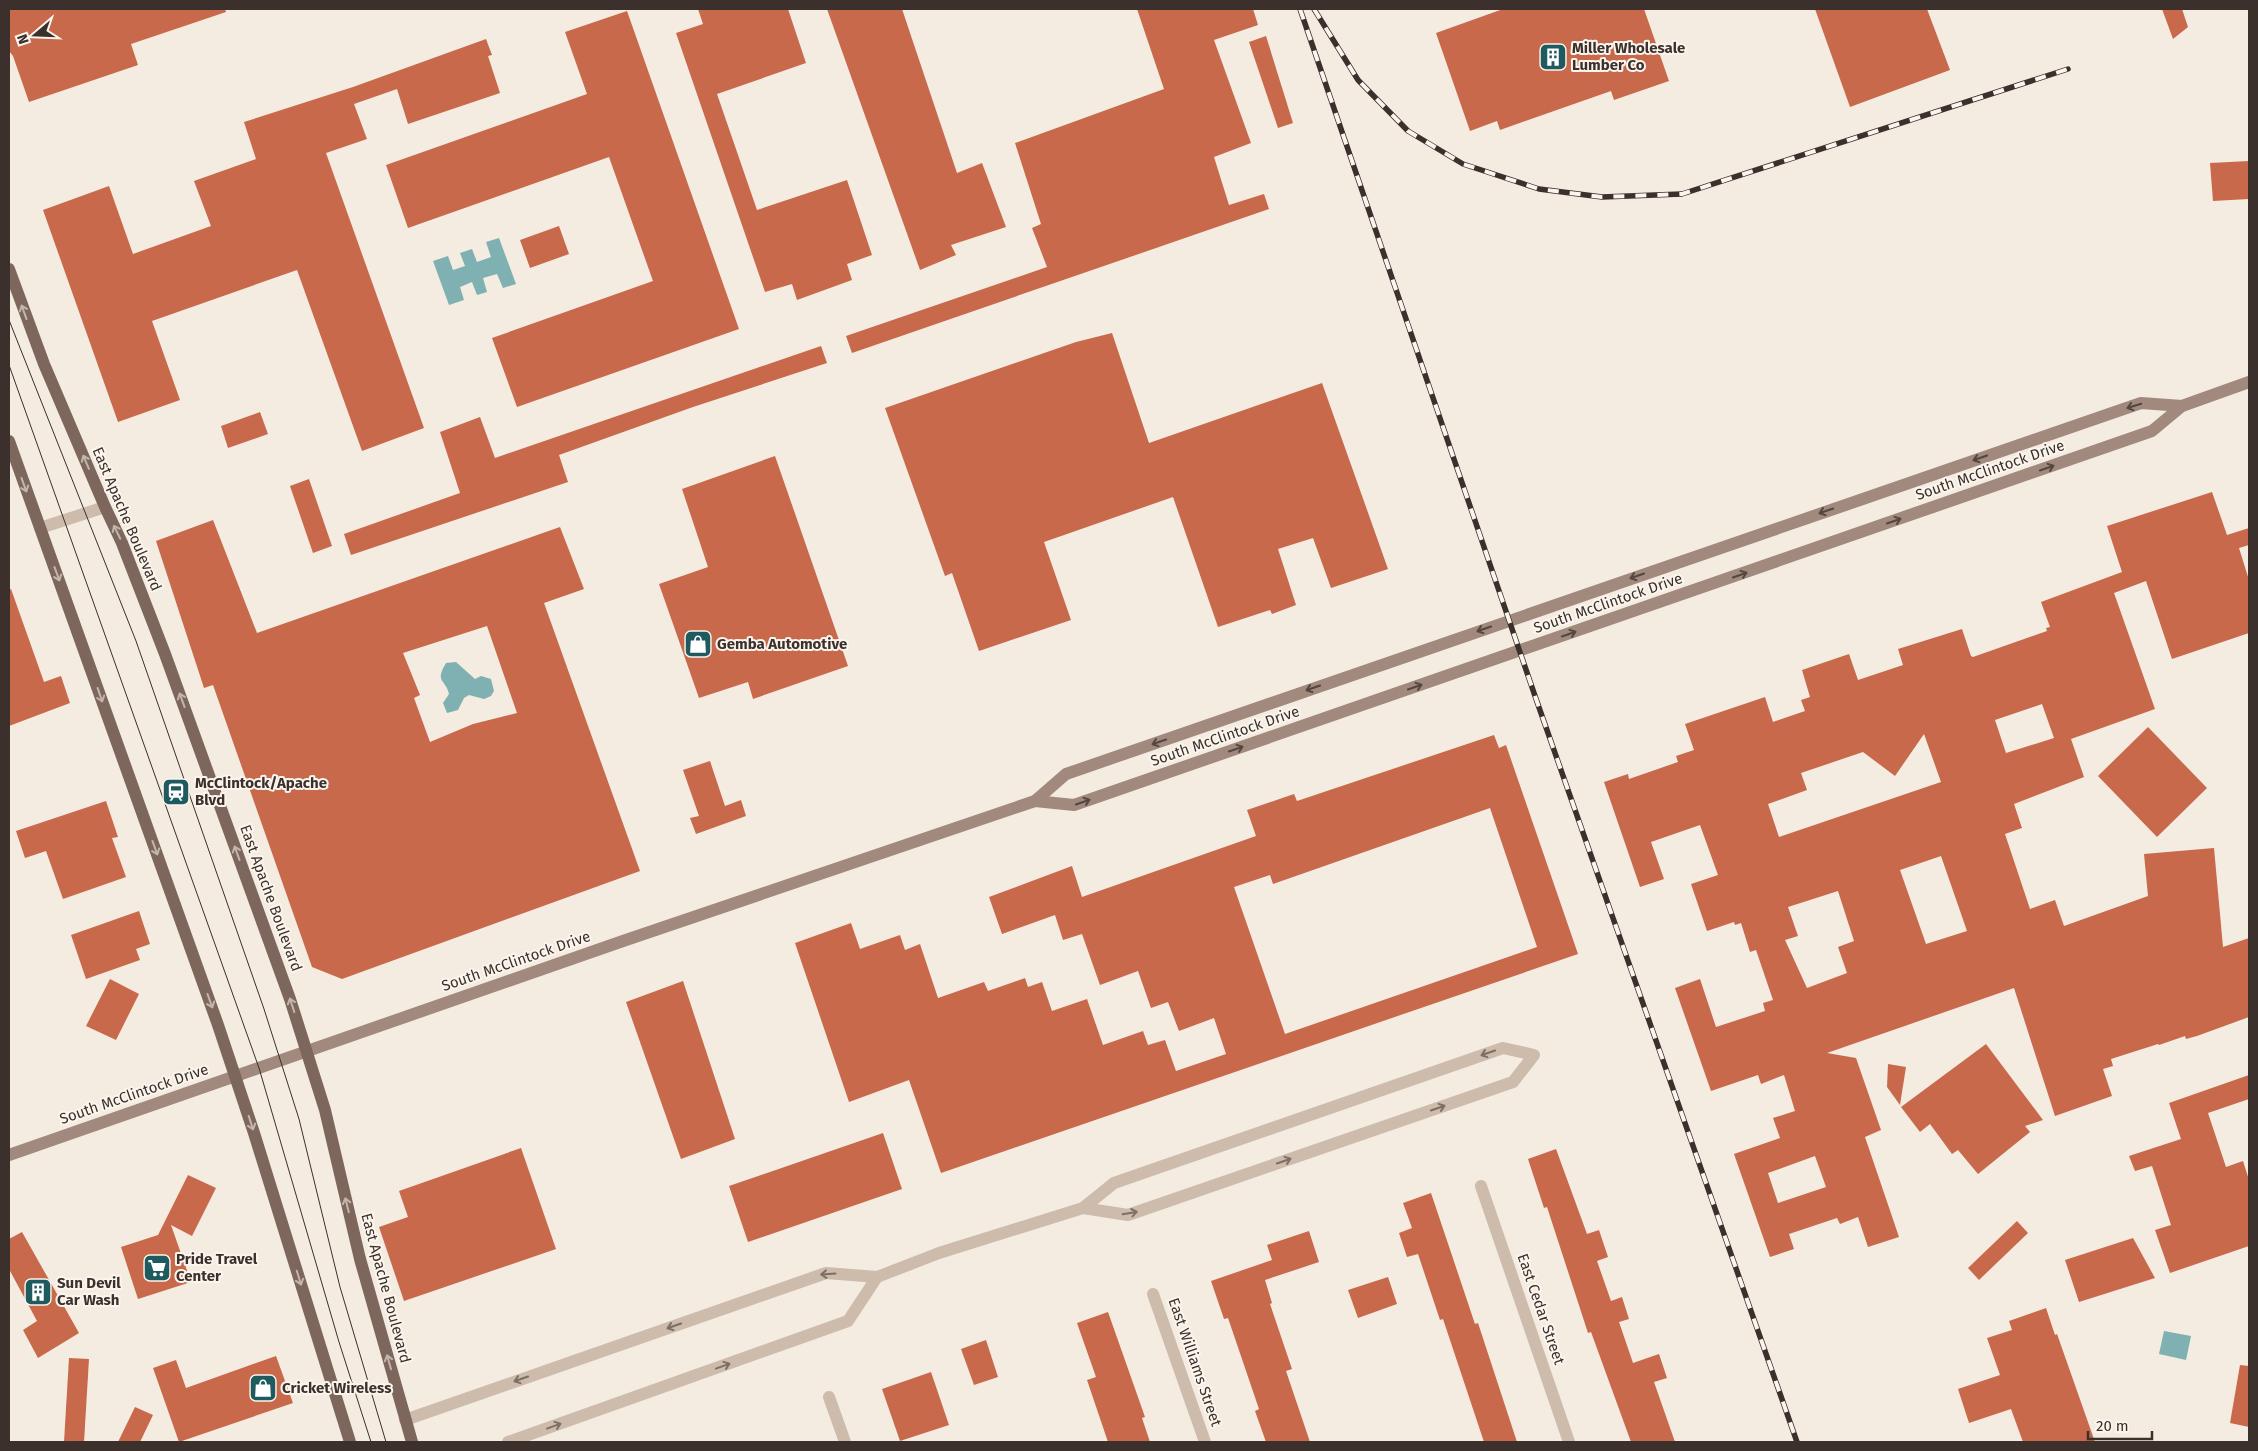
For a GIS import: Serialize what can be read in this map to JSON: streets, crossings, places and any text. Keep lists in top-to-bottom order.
{
  "streets": {
    "main road": ["South McClintock Drive", "East Apache Boulevard"],
    "street": ["East Cedar Street", "East Williams Street"]
  },
  "crossings": [
    ["South McClintock Drive", "East Apache Boulevard"]
  ],
  "places": {
    "building": ["Miller Wholesale Lumber Co", "Sun Devil Car Wash"],
    "shop": ["Gemba Automotive", "Cricket Wireless"],
    "station": ["McClintock/Apache Blvd"],
    "supermarket": ["Pride Travel Center"]
  },
  "scale_bar": "20 m",
  "north": "left"
}
